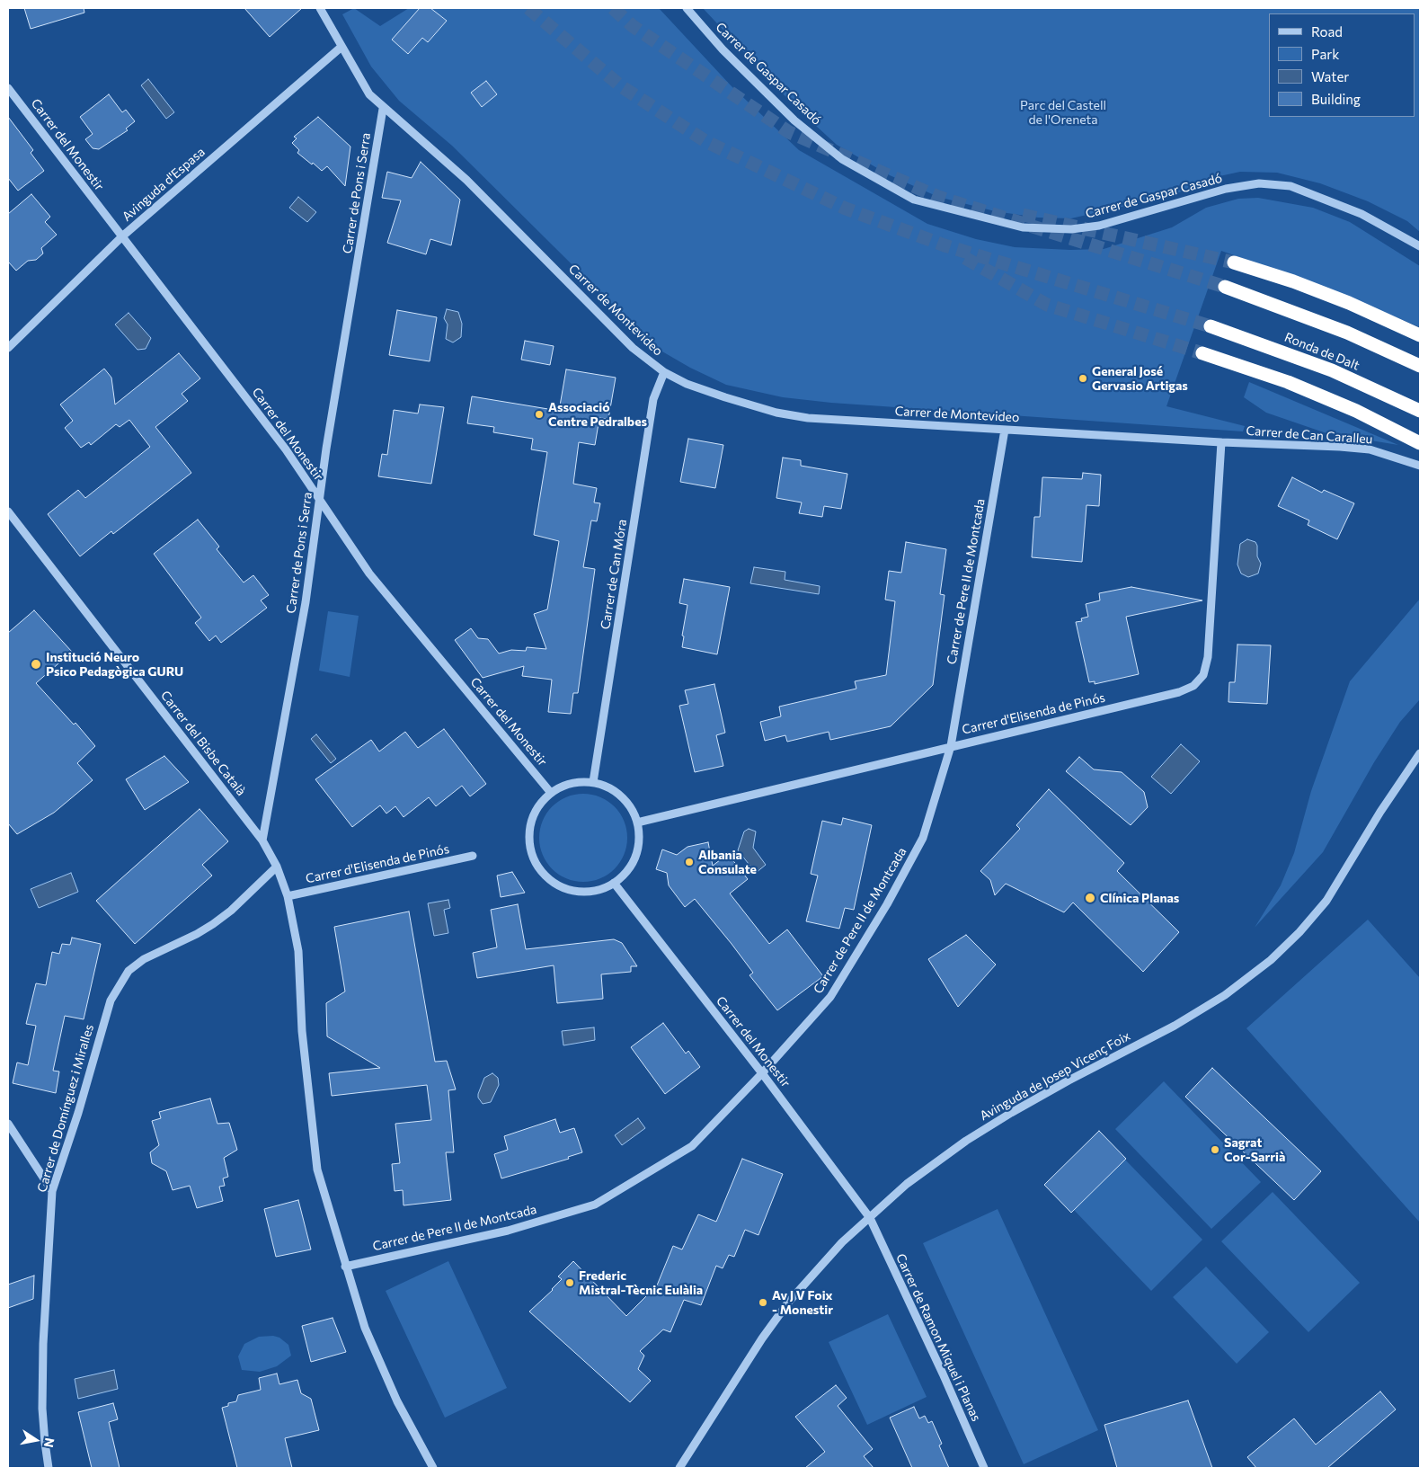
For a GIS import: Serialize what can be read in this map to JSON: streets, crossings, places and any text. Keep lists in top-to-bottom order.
{
  "streets": {
    "highway": ["Ronda de Dalt"],
    "street": [
      "Carrer de Gaspar Casadó",
      "Carrer del Monestir",
      "Avinguda d'Espasa",
      "Carrer de Pons i Serra",
      "Carrer de Montevideo",
      "Carrer de Can Caralleu",
      "Carrer de Can Móra",
      "Carrer de Pere II de Montcada",
      "Carrer d'Elisenda de Pinós",
      "Carrer del Bisbe Català",
      "Avinguda de Josep Vicenç Foix",
      "Carrer de Domínguez i Miralles",
      "Carrer de Ramon Miquel i Planas"
    ]
  },
  "crossings": [
    ["Carrer del Monestir", "Avinguda d'Espasa"],
    ["Carrer del Monestir", "Carrer de Pons i Serra"],
    ["Carrer del Monestir", "Carrer de Can Móra"],
    ["Carrer del Monestir", "Carrer de Pere II de Montcada"],
    ["Carrer del Monestir", "Carrer d'Elisenda de Pinós"],
    ["Carrer del Monestir", "Avinguda de Josep Vicenç Foix"],
    ["Carrer del Monestir", "Carrer de Ramon Miquel i Planas"],
    ["Avinguda d'Espasa", "Carrer de Montevideo"],
    ["Carrer de Pons i Serra", "Carrer de Montevideo"],
    ["Carrer de Pons i Serra", "Carrer del Bisbe Català"],
    ["Carrer de Montevideo", "Carrer de Can Caralleu"],
    ["Carrer de Montevideo", "Carrer de Can Móra"],
    ["Carrer de Montevideo", "Carrer de Pere II de Montcada"],
    ["Carrer de Montevideo", "Carrer d'Elisenda de Pinós"],
    ["Carrer de Can Caralleu", "Carrer d'Elisenda de Pinós"],
    ["Carrer de Can Móra", "Carrer d'Elisenda de Pinós"],
    ["Carrer de Pere II de Montcada", "Carrer d'Elisenda de Pinós"],
    ["Carrer de Pere II de Montcada", "Carrer del Bisbe Català"],
    ["Carrer d'Elisenda de Pinós", "Carrer del Bisbe Català"],
    ["Carrer del Bisbe Català", "Carrer de Domínguez i Miralles"],
    ["Avinguda de Josep Vicenç Foix", "Carrer de Ramon Miquel i Planas"]
  ],
  "parks": ["Parc del Castell de l'Oreneta"],
  "places": [
    "General José Gervasio Artigas",
    "Associació Centre Pedralbes",
    "Institució Neuro Psico Pedagògica GURU",
    "Albania Consulate",
    "Clínica Planas",
    "Sagrat Cor-Sarrià",
    "Frederic Mistral-Tècnic Eulàlia",
    "Av J V Foix - Monestir"
  ],
  "legend": [
    "Road",
    "Park",
    "Water",
    "Building"
  ],
  "north": "right"
}
